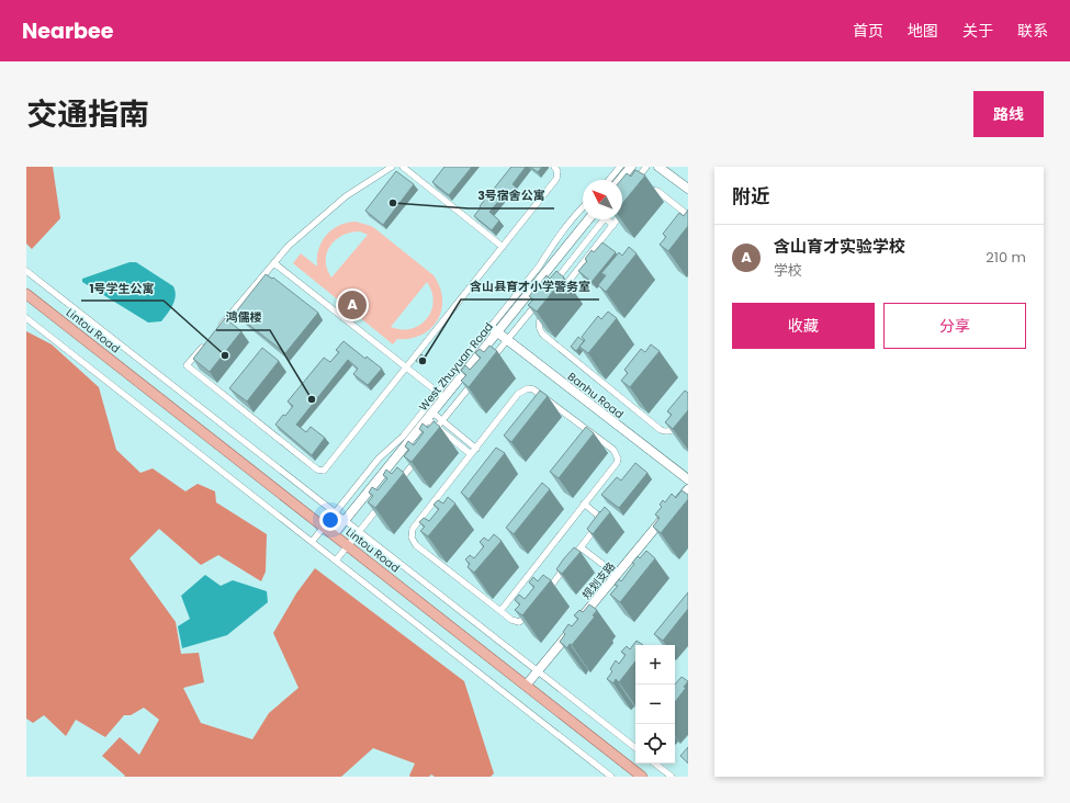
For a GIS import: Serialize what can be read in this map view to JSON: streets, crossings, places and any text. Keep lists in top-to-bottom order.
{
  "streets": {
    "main road": ["Lintou Road"],
    "street": ["West Zhuyuan Road", "Banhu Road", "规划支路"]
  },
  "crossings": [
    ["Lintou Road", "West Zhuyuan Road"],
    ["Lintou Road", "规划支路"],
    ["West Zhuyuan Road", "Banhu Road"]
  ],
  "places": [
    "3号宿舍公寓",
    "1号学生公寓",
    "含山县育才小学警务室",
    "鸿儒楼"
  ],
  "north": "top left",
  "page": {
    "header": "Nearbee",
    "nav": [
      "首页",
      "地图",
      "关于",
      "联系"
    ],
    "title": "交通指南",
    "buttons": [
      "路线",
      ["收藏", "分享"]
    ],
    "heading": "附近",
    "list": [
      {
        "mark": "A",
        "name": "含山育才实验学校",
        "note": "学校",
        "value": "210 m"
      }
    ],
    "pins": "A",
    "map_buttons": ["+", "−"]
  }
}
